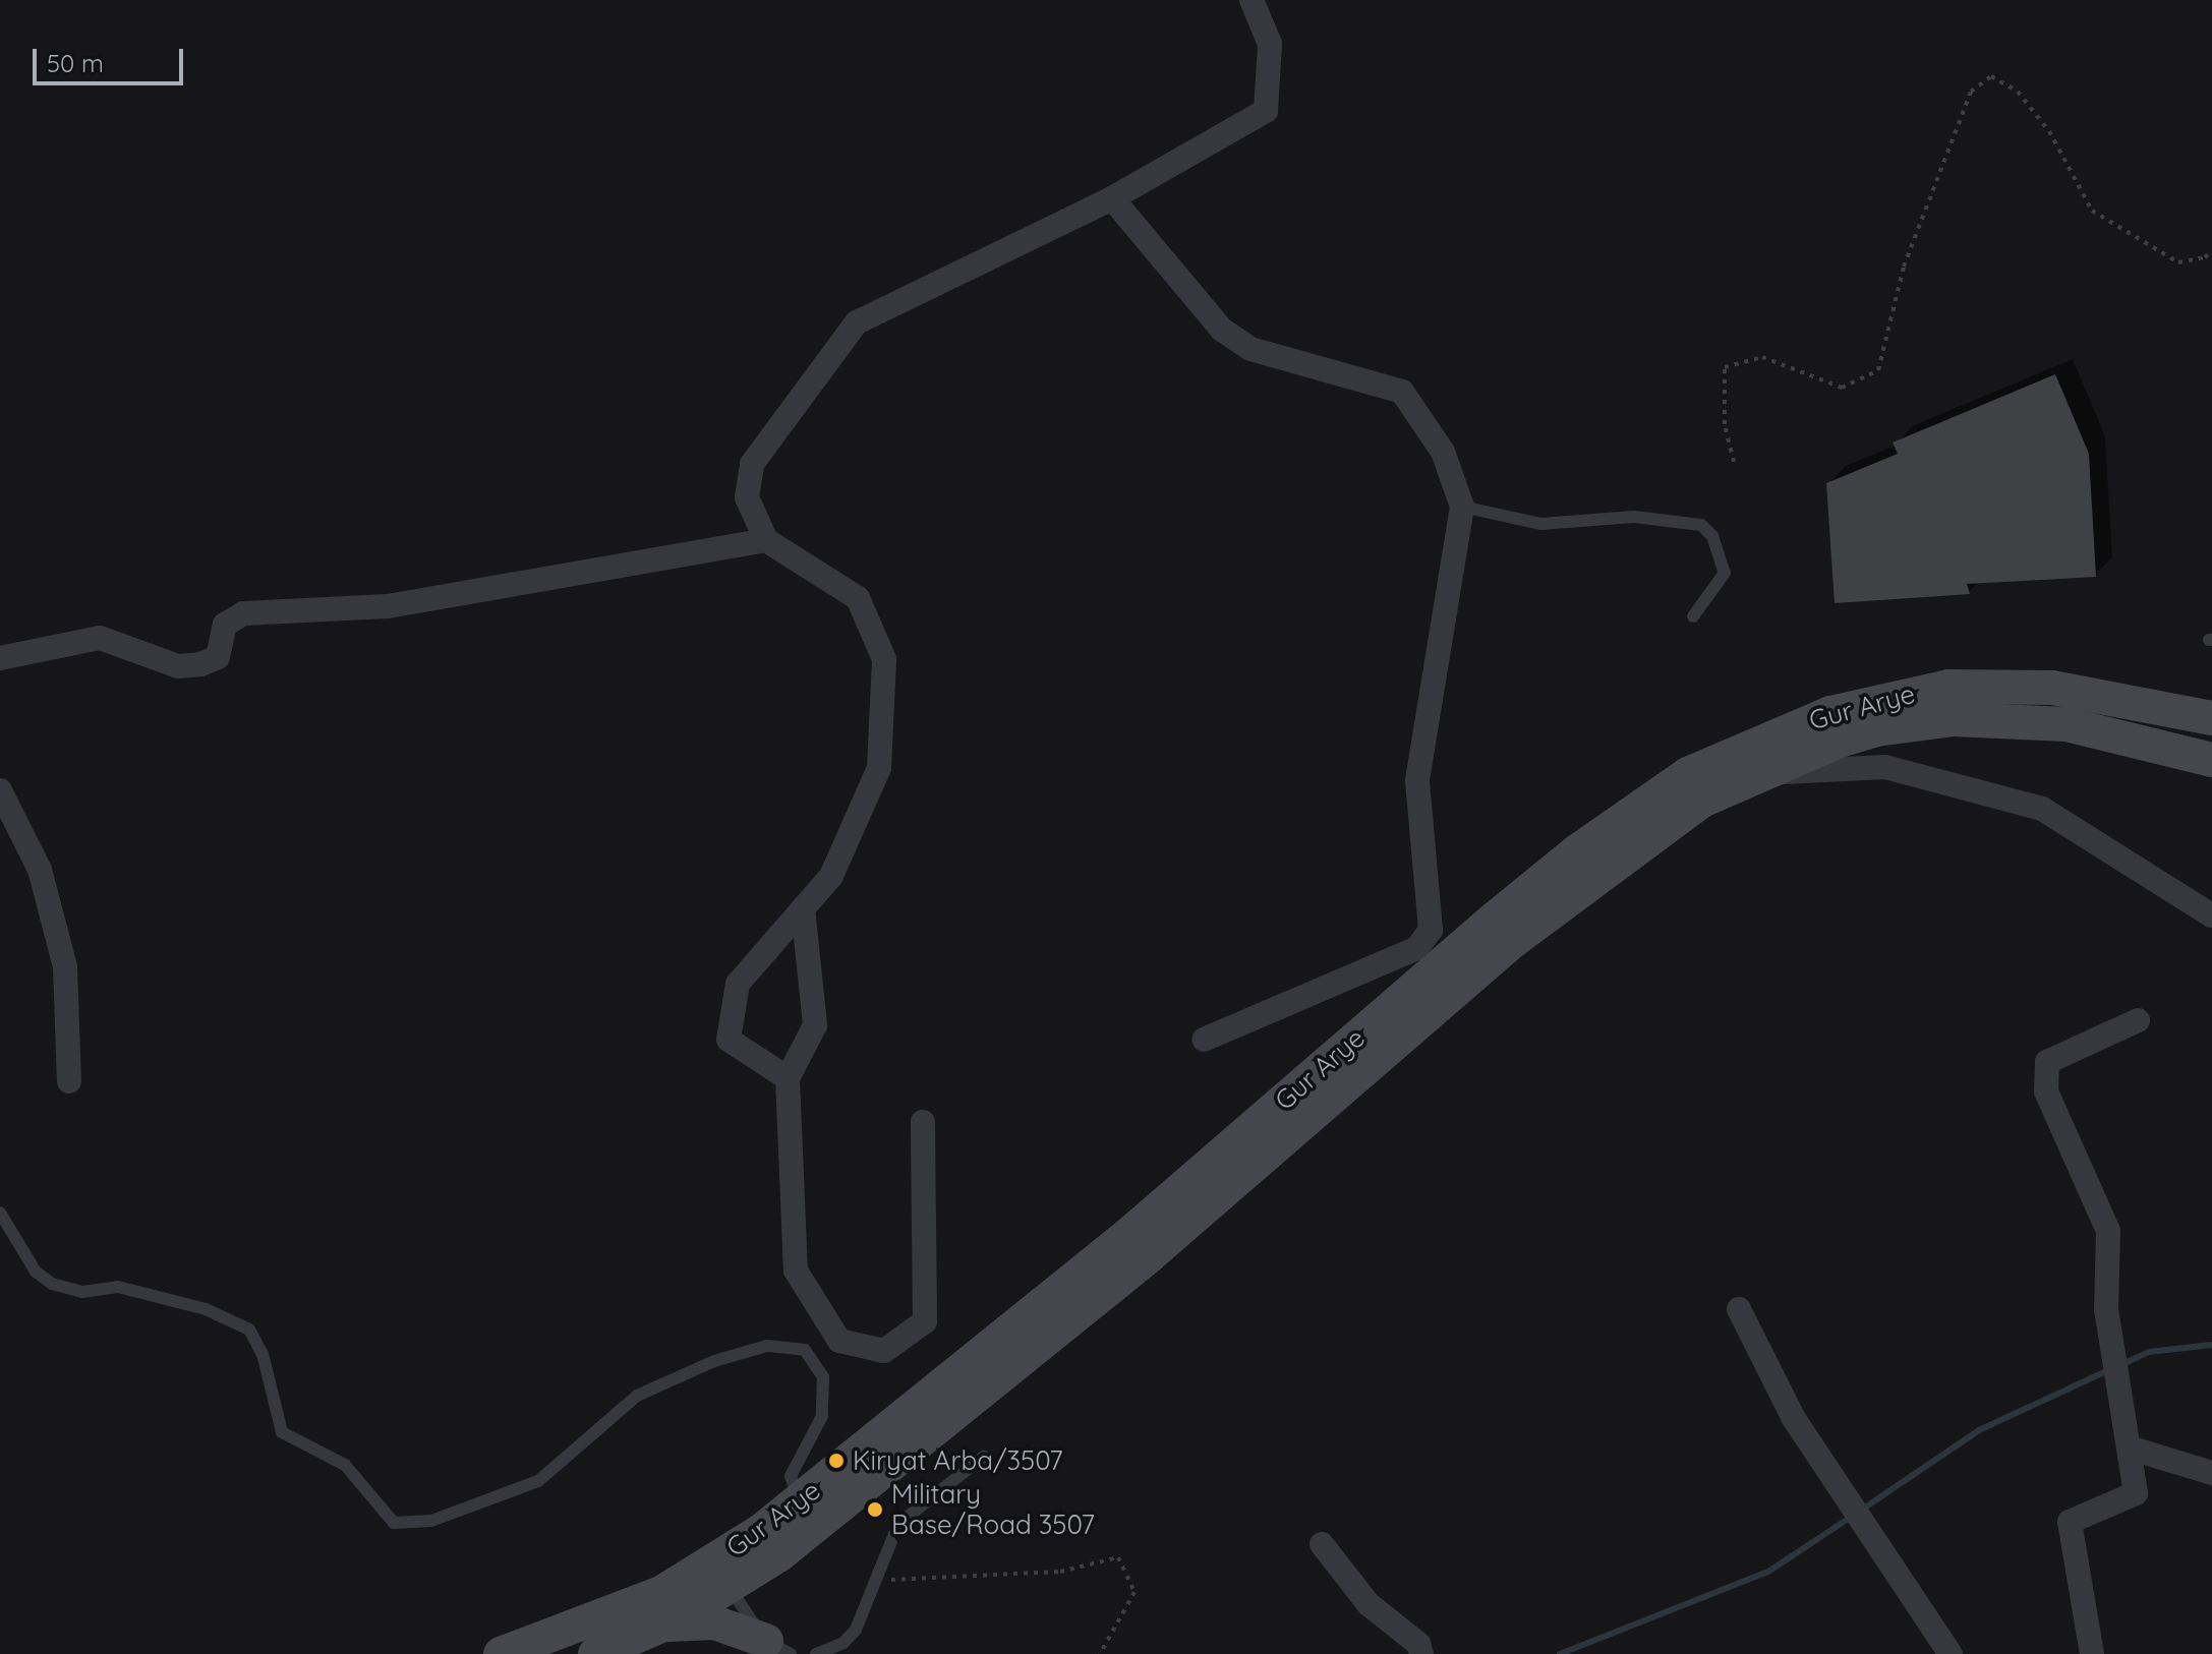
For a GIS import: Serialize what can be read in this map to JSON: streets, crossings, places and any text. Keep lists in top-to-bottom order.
{
  "streets": {
    "main road": ["Gur Arye"]
  },
  "places": ["Kiryat Arba/3507", "Military Base/Road 3507"],
  "scale_bar": "50 m"
}
